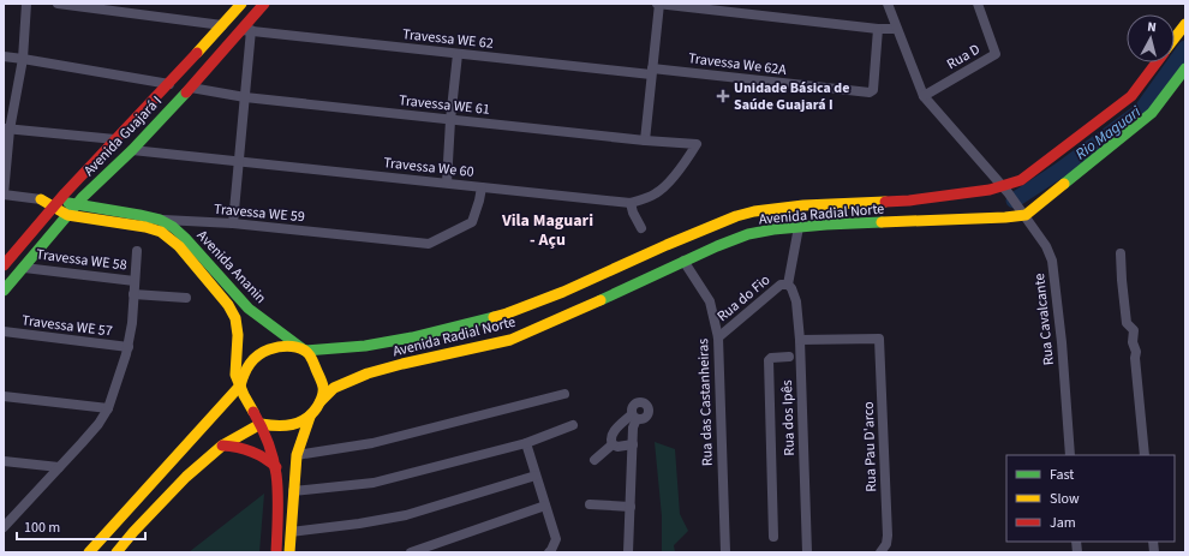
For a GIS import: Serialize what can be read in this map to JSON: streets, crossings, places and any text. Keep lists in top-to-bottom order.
{
  "streets": {
    "main road": [
      "Avenida Guajará I",
      "Travessa WE 59",
      "Avenida Radial Norte",
      "Avenida Ananin"
    ],
    "street": [
      "Travessa WE 62",
      "Rua D",
      "Travessa We 62A",
      "Travessa WE 61",
      "Travessa We 60",
      "Travessa WE 58",
      "Rua do Fio",
      "Rua Cavalcante",
      "Travessa WE 57",
      "Rua das Castanheiras",
      "Rua dos Ipês",
      "Rua Pau D'arco"
    ]
  },
  "crossings": [
    ["Travessa WE 62", "Travessa We 62A"],
    ["Travessa WE 62", "Avenida Guajará I"],
    ["Rua D", "Rua Cavalcante"],
    ["Travessa WE 61", "Avenida Guajará I"],
    ["Travessa WE 61", "Travessa We 60"],
    ["Avenida Guajará I", "Travessa We 60"],
    ["Avenida Guajará I", "Travessa WE 59"],
    ["Avenida Guajará I", "Travessa WE 58"],
    ["Avenida Guajará I", "Avenida Ananin"],
    ["Travessa We 60", "Travessa WE 59"],
    ["Travessa WE 59", "Avenida Ananin"],
    ["Avenida Radial Norte", "Avenida Ananin"],
    ["Avenida Radial Norte", "Rua Cavalcante"],
    ["Avenida Radial Norte", "Rua das Castanheiras"],
    ["Rua do Fio", "Rua das Castanheiras"],
    ["Rua do Fio", "Rua dos Ipês"],
    ["Rua dos Ipês", "Rua Pau D'arco"]
  ],
  "districts": ["Vila Maguari - Açu"],
  "water": ["Rio Maguari"],
  "places": {
    "health": ["Unidade Básica de Saúde Guajará I"]
  },
  "legend": ["Fast", "Slow", "Jam"],
  "scale_bar": "100 m",
  "north": "top"
}
